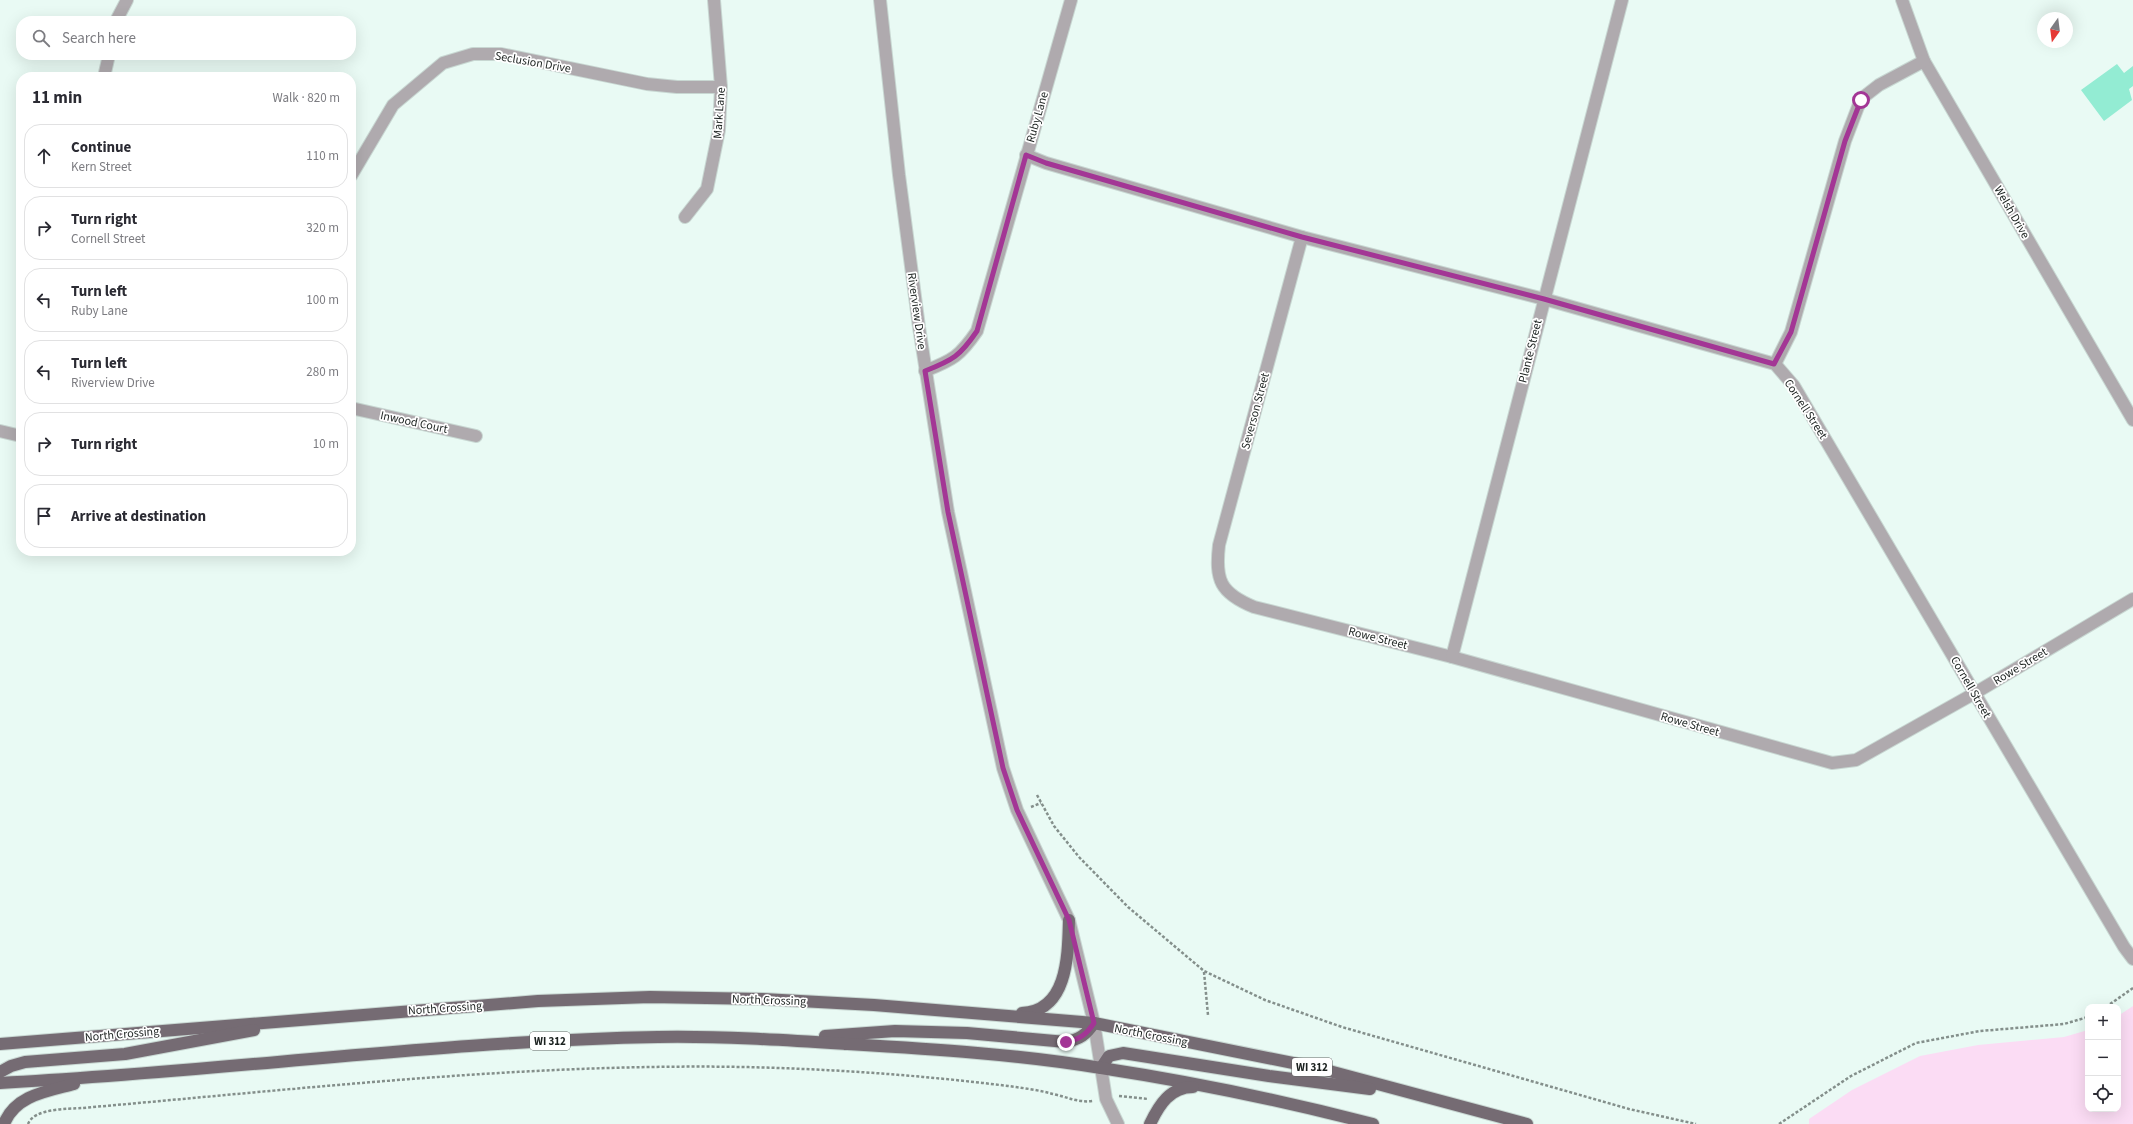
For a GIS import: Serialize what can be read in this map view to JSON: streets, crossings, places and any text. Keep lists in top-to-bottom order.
{
  "streets": {
    "main road": ["North Crossing", "WI 312"],
    "street": [
      "Seclusion Drive",
      "Mark Lane",
      "Ruby Lane",
      "Welsh Drive",
      "Riverview Drive",
      "Plante Street",
      "Cornell Street",
      "Severson Street",
      "Inwood Court",
      "Rowe Street"
    ]
  },
  "crossings": [
    ["Seclusion Drive", "Mark Lane"],
    ["Ruby Lane", "Riverview Drive"],
    ["Riverview Drive", "North Crossing"],
    ["Riverview Drive", "WI 312"],
    ["Plante Street", "Rowe Street"],
    ["Cornell Street", "Rowe Street"],
    ["Severson Street", "Rowe Street"]
  ],
  "north": "bottom",
  "page": {
    "search": "Search here",
    "heading": ["11 min", "Walk · 820 m"],
    "list": [
      ["Continue", "Kern Street", "110 m"],
      ["Turn right", "Cornell Street", "320 m"],
      ["Turn left", "Ruby Lane", "100 m"],
      ["Turn left", "Riverview Drive", "280 m"],
      ["Turn right", "10 m"],
      "Arrive at destination"
    ],
    "map_buttons": ["+", "−"]
  }
}
